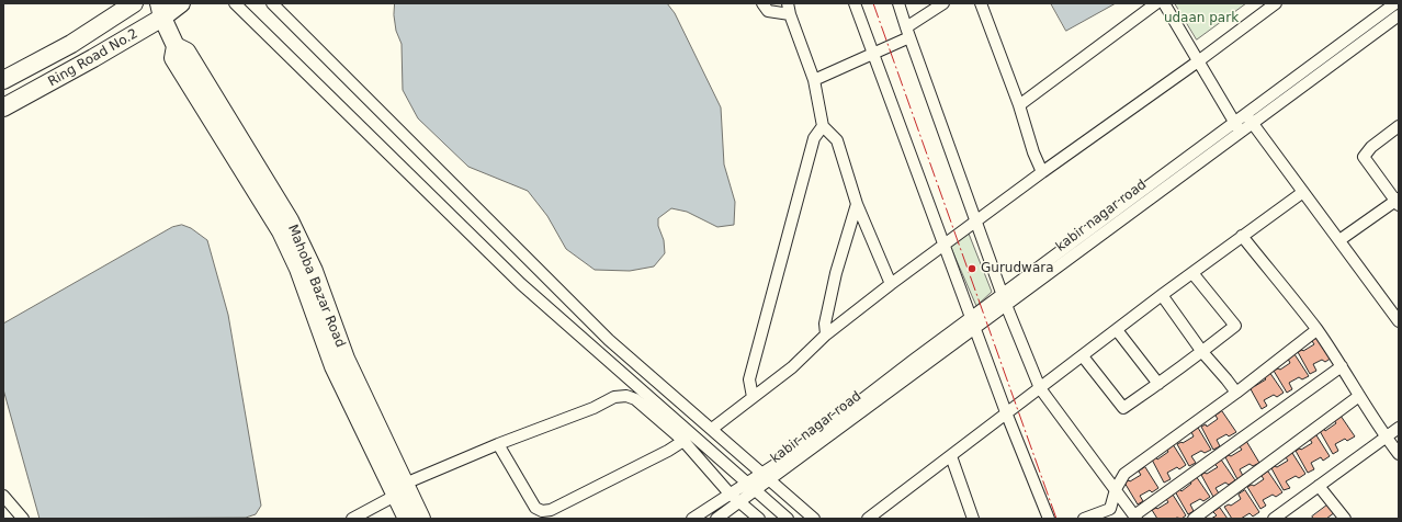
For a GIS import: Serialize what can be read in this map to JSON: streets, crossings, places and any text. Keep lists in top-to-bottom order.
{
  "streets": {
    "main road": ["Ring Road No.2", "Mahoba Bazar Road"],
    "street": ["kabir nagar road"]
  },
  "crossings": [
    ["Ring Road No.2", "Mahoba Bazar Road"]
  ],
  "parks": ["udaan park"],
  "places": ["Gurudwara"]
}
